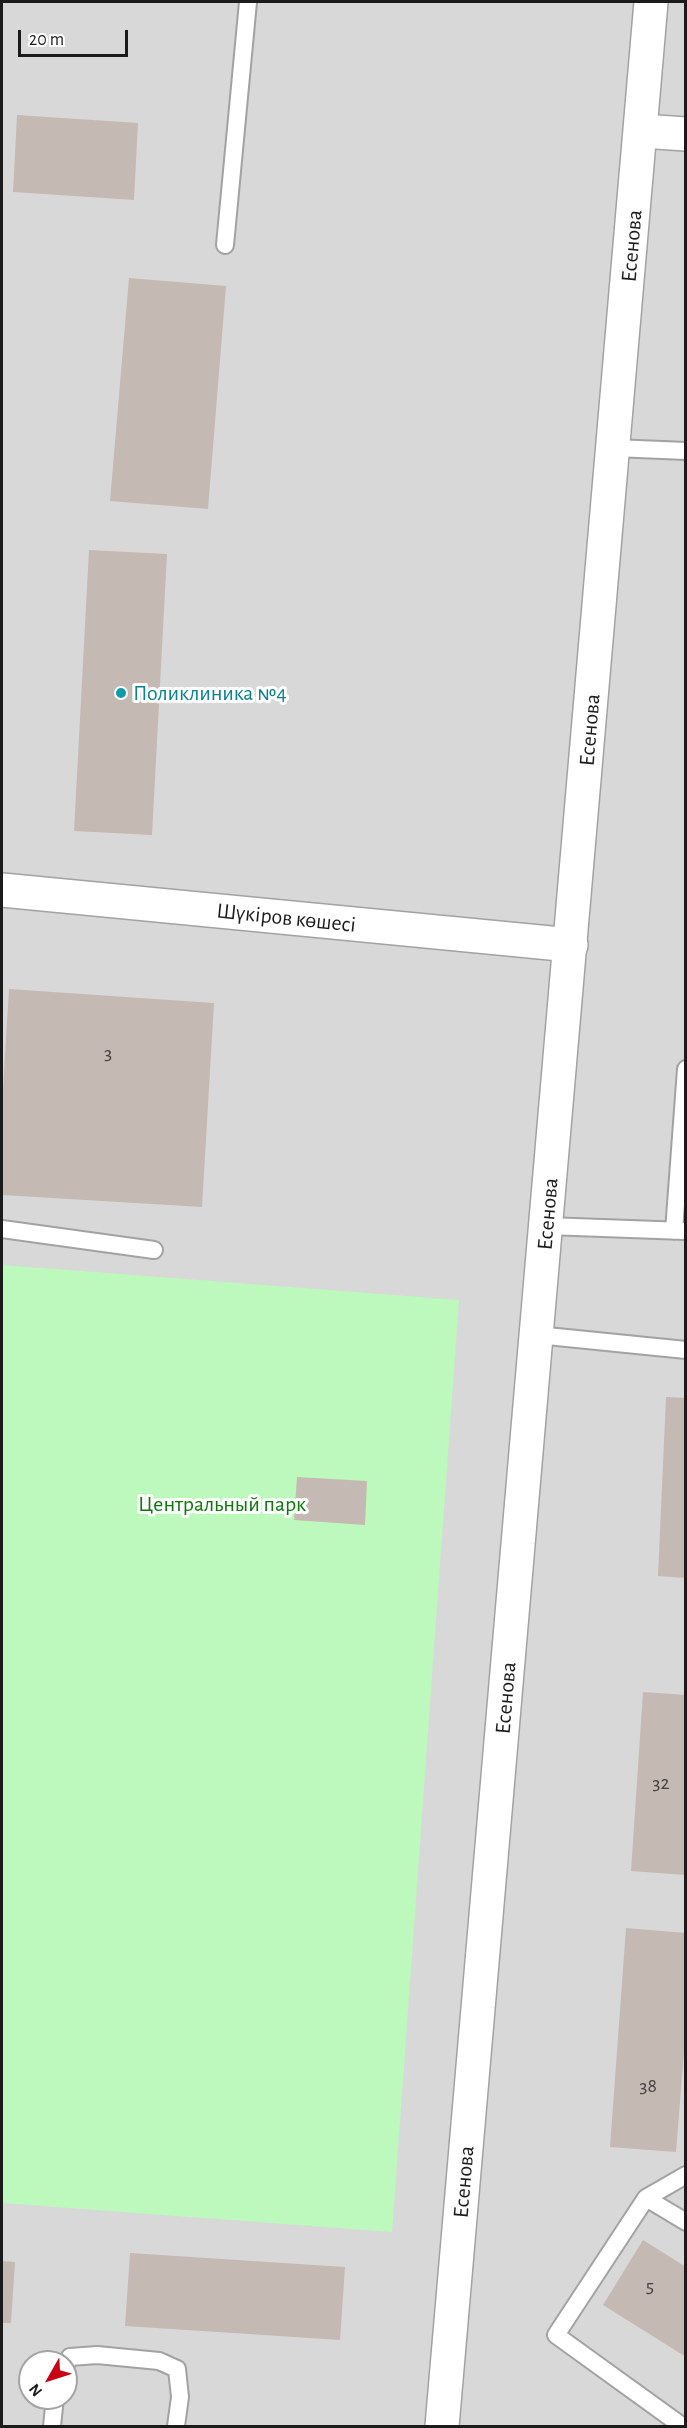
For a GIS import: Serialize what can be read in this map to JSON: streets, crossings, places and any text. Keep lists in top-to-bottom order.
{
  "streets": {
    "street": ["Есенова", "Шүкіров көшесі"]
  },
  "crossings": [
    ["Есенова", "Шүкіров көшесі"]
  ],
  "parks": ["Центральный парк"],
  "places": ["Поликлиника №4"],
  "house_numbers": [
    "3",
    "32",
    "38",
    "5"
  ],
  "scale_bar": "20 m",
  "north": "bottom left"
}
